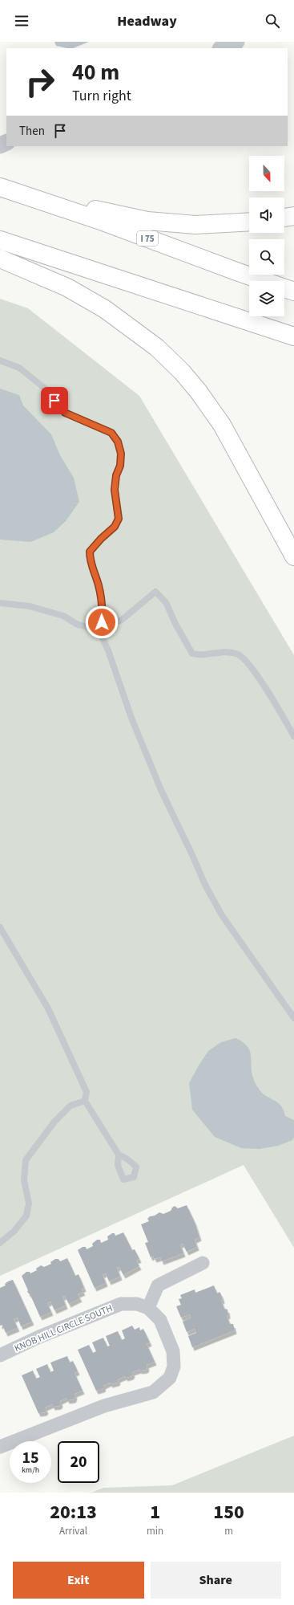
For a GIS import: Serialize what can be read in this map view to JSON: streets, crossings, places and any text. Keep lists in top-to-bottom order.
{
  "streets": {
    "highway": ["I 75"],
    "street": ["KNOB HILL CIRCLE SOUTH"]
  },
  "north": "bottom",
  "page": {
    "header": "Headway",
    "turn": ["40 m", "Turn right"],
    "then": "Then",
    "speed": "15 km/h",
    "limit": "20",
    "eta": [
      "20:13",
      "Arrival",
      "1",
      "min",
      "150",
      "m"
    ],
    "buttons": ["Exit", "Share"]
  }
}
